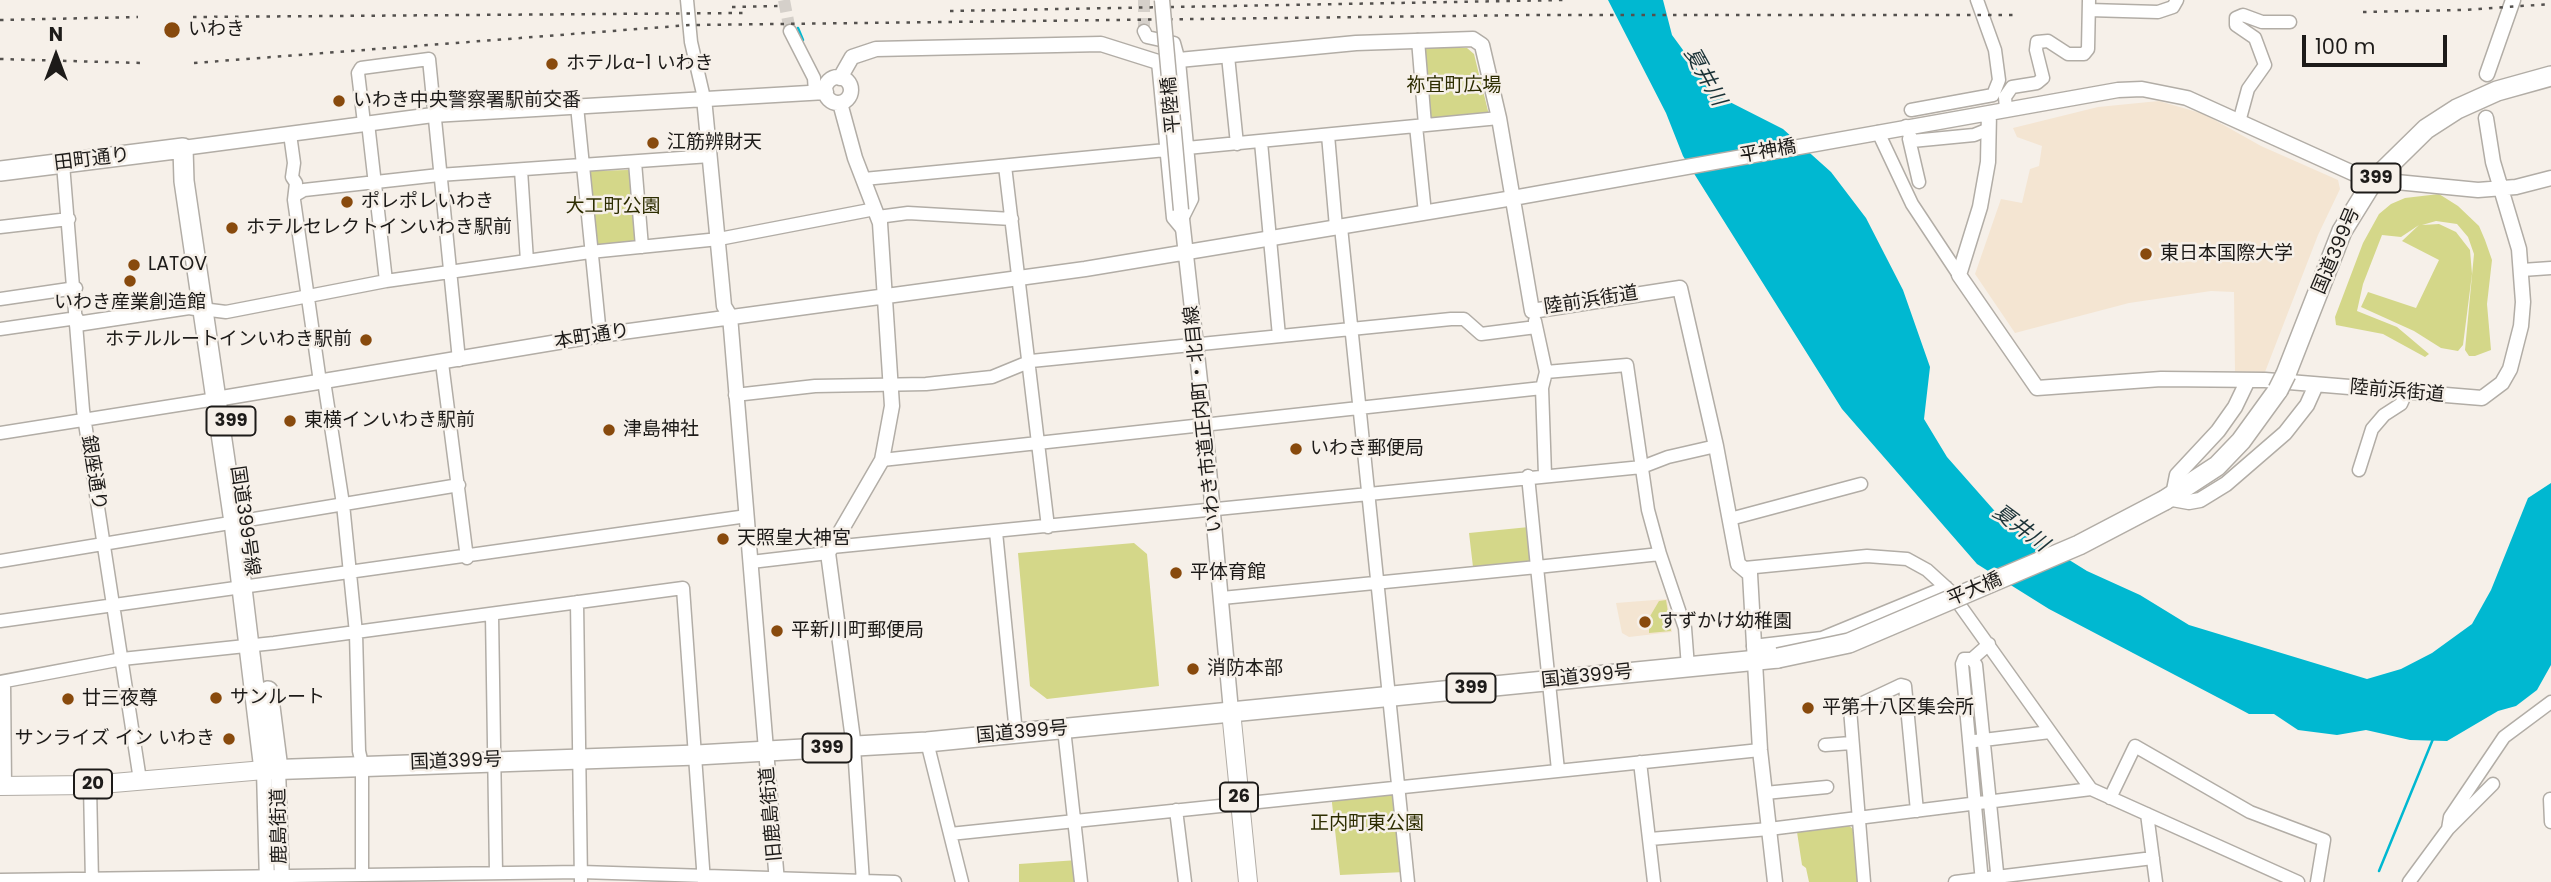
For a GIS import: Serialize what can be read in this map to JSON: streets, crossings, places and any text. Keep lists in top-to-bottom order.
{
  "streets": {
    "highway": [
      "田町通り",
      "399",
      "国道399号",
      "国道399号線",
      "平大橋"
    ],
    "main road": ["20", "26"],
    "street": [
      "平陸橋",
      "平神橋",
      "陸前浜街道",
      "本町通り",
      "いわき市道正内町・北目線",
      "銀座通り",
      "旧鹿島街道",
      "鹿島街道"
    ]
  },
  "crossings": [
    ["平陸橋", "いわき市道正内町・北目線"],
    ["平神橋", "国道399号"],
    ["平神橋", "陸前浜街道"],
    ["田町通り", "銀座通り"],
    ["田町通り", "国道399号線"],
    ["国道399号", "いわき市道正内町・北目線"],
    ["国道399号", "国道399号線"],
    ["国道399号", "平大橋"],
    ["国道399号", "20"],
    ["国道399号", "26"],
    ["国道399号", "旧鹿島街道"],
    ["国道399号", "鹿島街道"],
    ["本町通り", "いわき市道正内町・北目線"],
    ["本町通り", "銀座通り"],
    ["本町通り", "国道399号線"],
    ["本町通り", "旧鹿島街道"],
    ["いわき市道正内町・北目線", "26"],
    ["銀座通り", "20"],
    ["国道399号線", "20"],
    ["国道399号線", "鹿島街道"],
    ["20", "鹿島街道"]
  ],
  "water": ["夏井川"],
  "parks": ["祢宜町広場", "大工町公園", "正内町東公園"],
  "places": [
    "いわき",
    "ホテルα-1 いわき",
    "いわき中央警察署駅前交番",
    "江筋辨財天",
    "ポレポレいわき",
    "ホテルセレクトインいわき駅前",
    "東日本国際大学",
    "LATOV",
    "いわき産業創造館",
    "ホテルルートインいわき駅前",
    "東横インいわき駅前",
    "津島神社",
    "いわき郵便局",
    "天照皇大神宮",
    "平体育館",
    "すずかけ幼稚園",
    "平新川町郵便局",
    "消防本部",
    "サンルート",
    "廿三夜尊",
    "平第十八区集会所",
    "サンライズ イン いわき"
  ],
  "scale_bar": "100 m",
  "north": "top"
}
